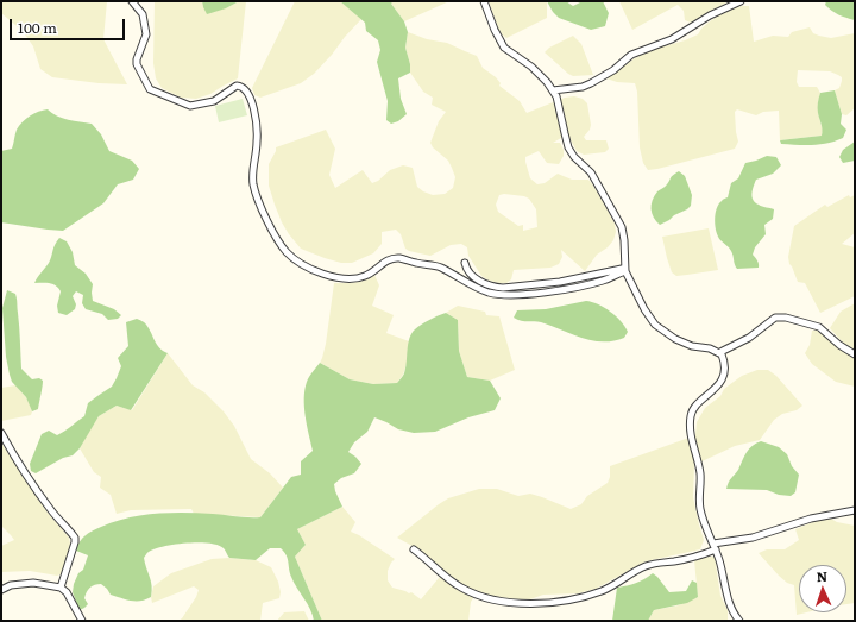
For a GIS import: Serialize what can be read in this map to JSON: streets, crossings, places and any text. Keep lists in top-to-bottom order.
{
  "scale_bar": "100 m",
  "north": "top"
}
